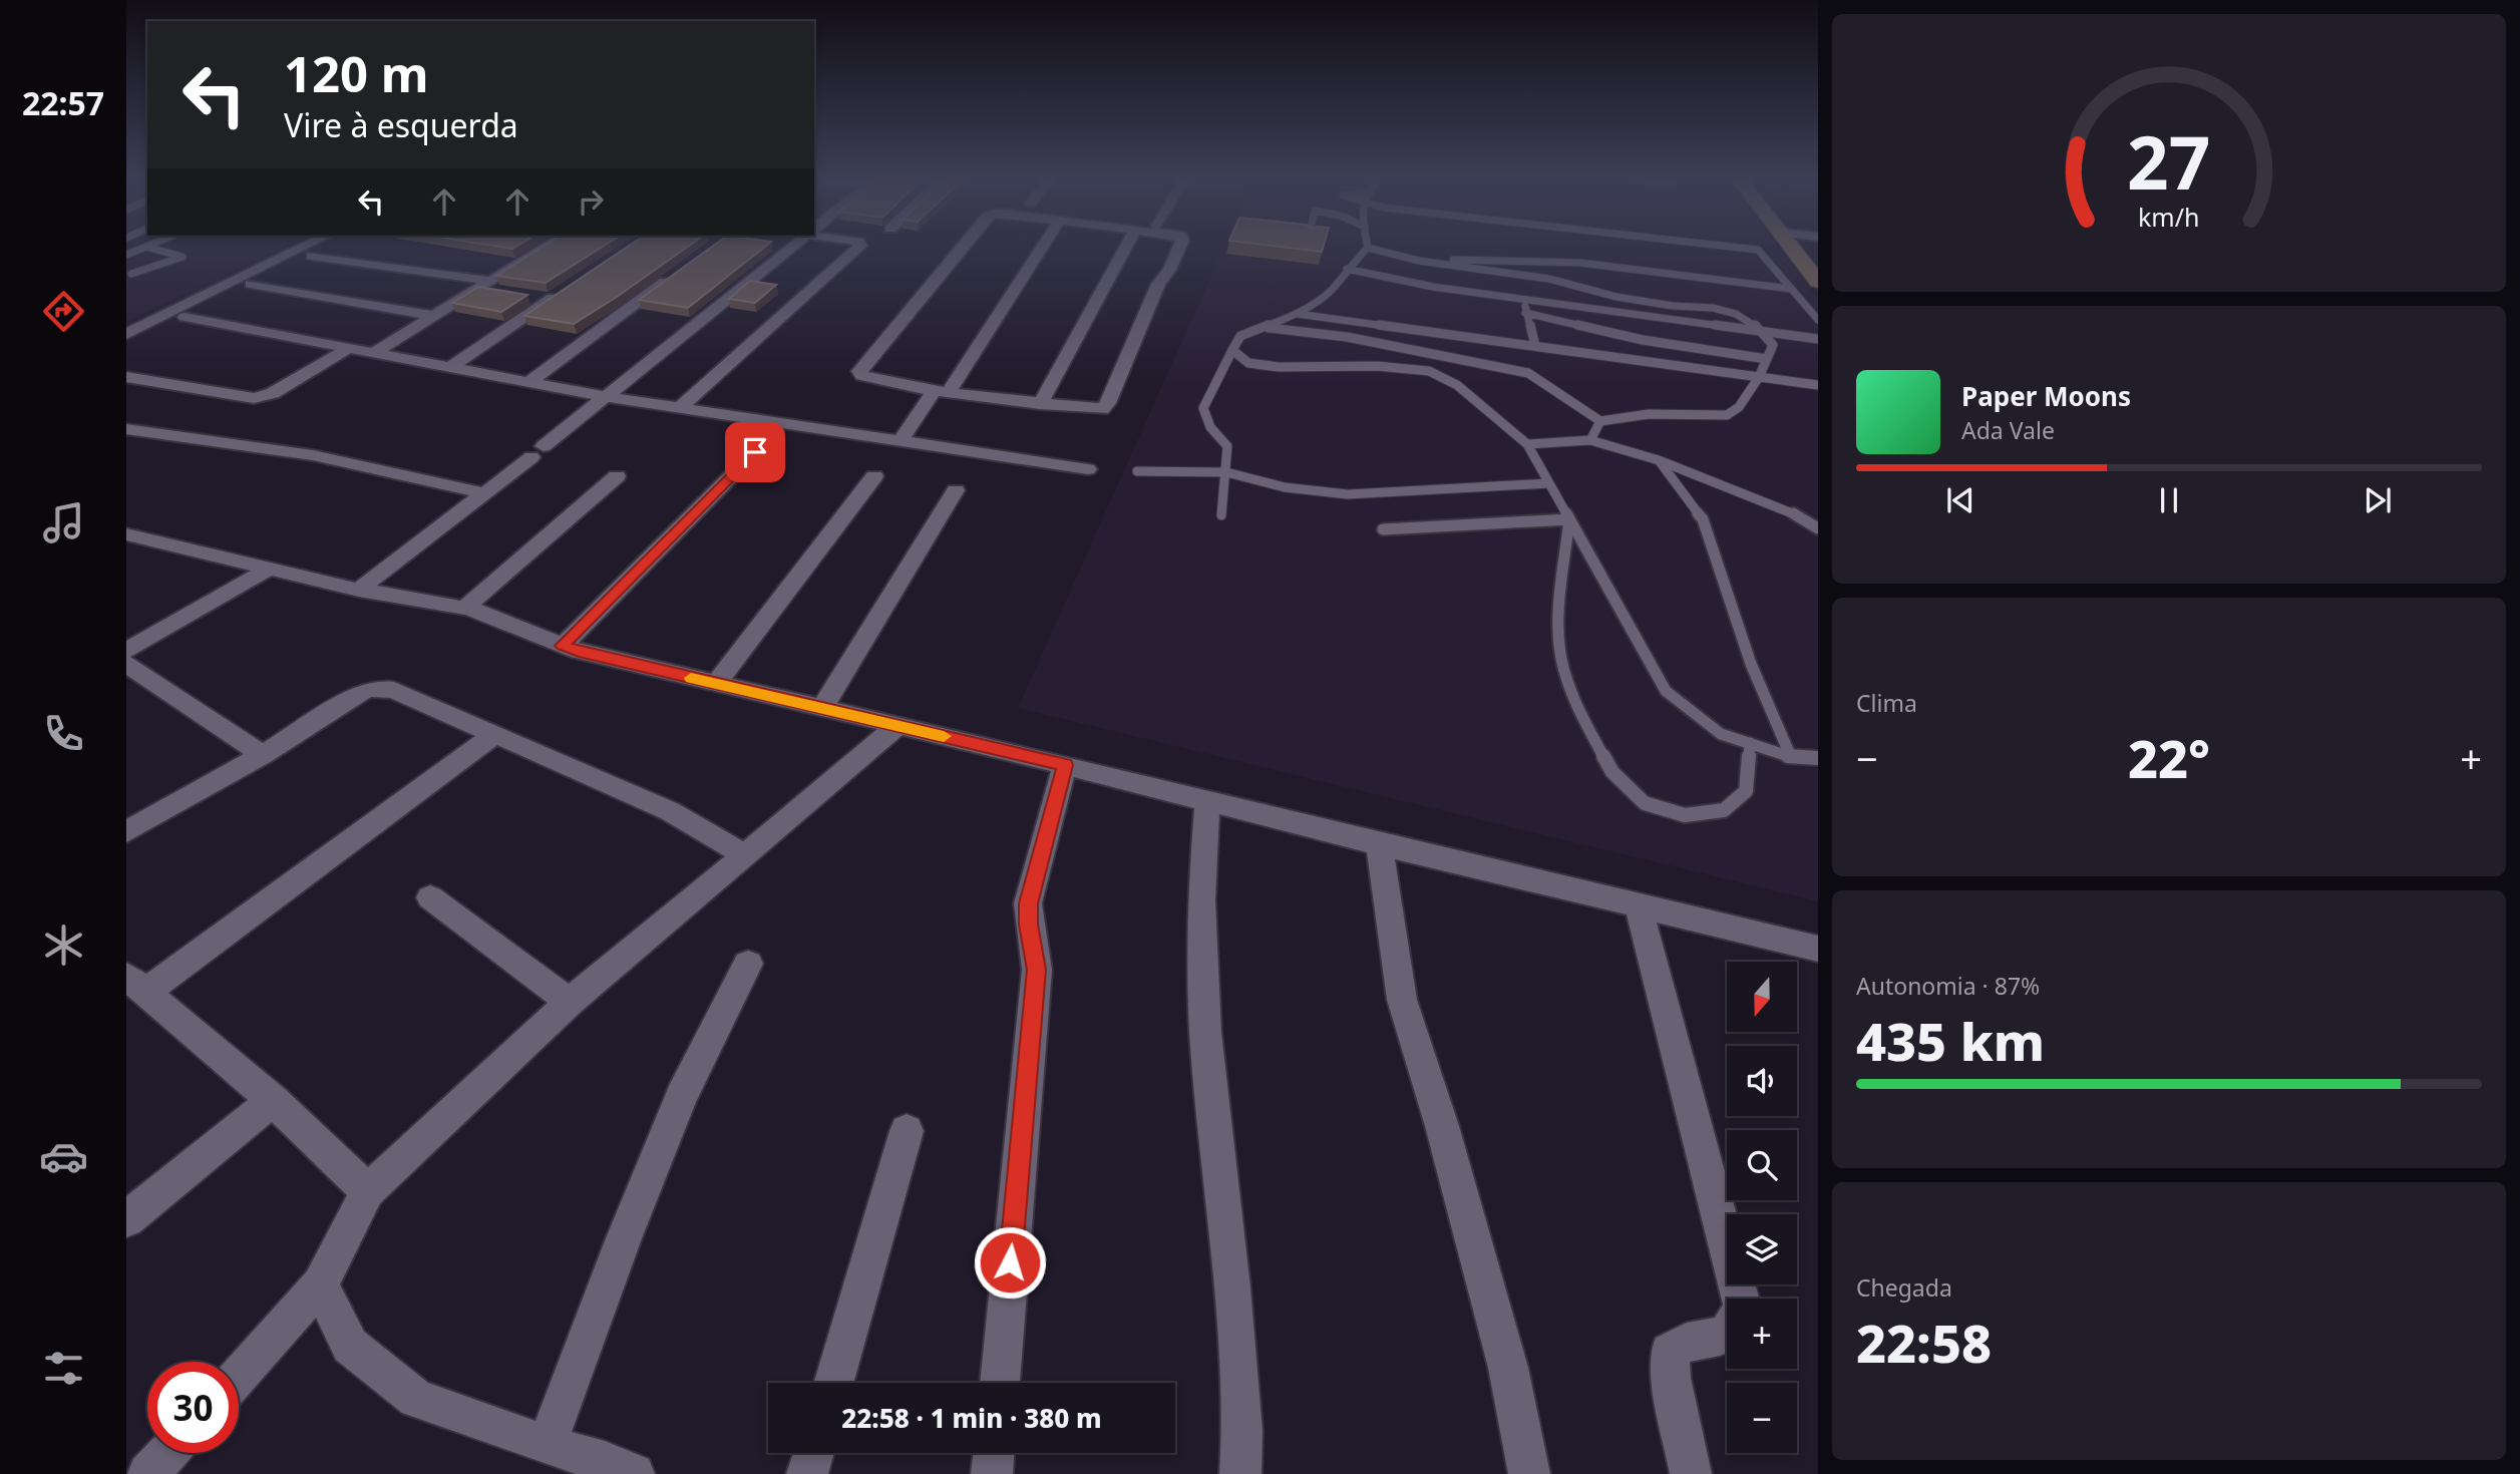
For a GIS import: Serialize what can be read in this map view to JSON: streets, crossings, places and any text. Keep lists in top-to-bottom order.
{
  "north": "bottom",
  "page": {
    "tabs": "22:57",
    "turn": ["120 m", "Vire à esquerda"],
    "song": ["Paper Moons", "Ada Vale"],
    "tile": [
      "Clima",
      ["Autonomia · 87%", "435 km"],
      ["Chegada", "22:58"]
    ],
    "heat": ["−", "22°", "+"],
    "map_buttons": ["+", "−"],
    "limit": "30",
    "trip": "22:58 · 1 min · 380 m",
    "gauge": ["27", "km/h"]
  }
}
